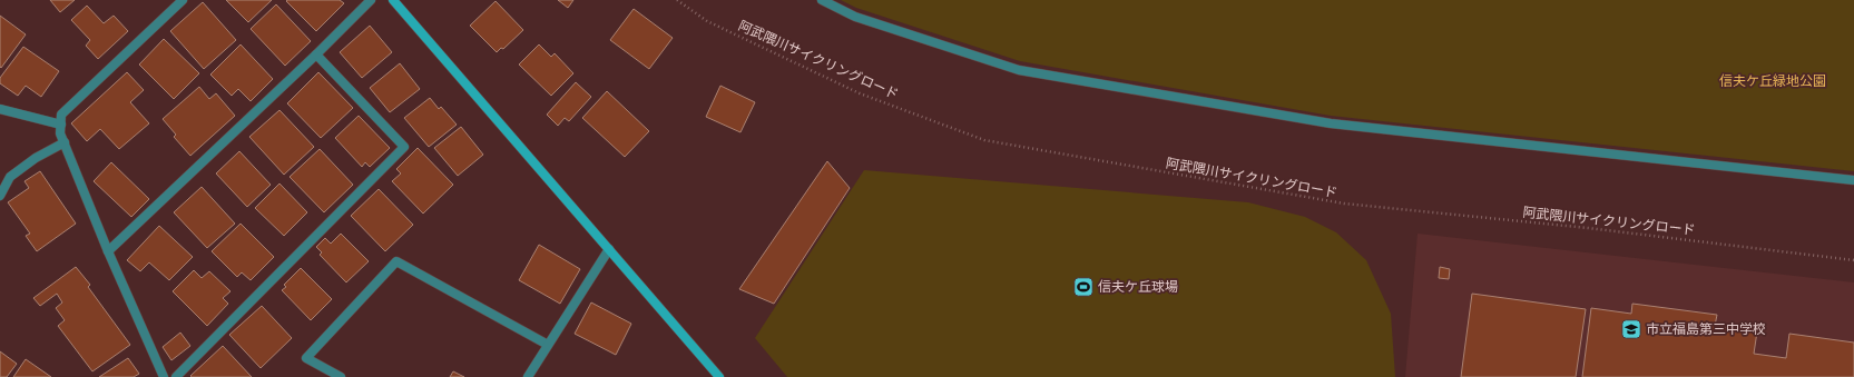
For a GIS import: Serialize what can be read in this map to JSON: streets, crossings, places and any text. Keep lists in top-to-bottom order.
{
  "streets": {
    "path": ["阿武隈川サイクリングロード"]
  },
  "parks": ["信夫ケ丘緑地公園"],
  "places": {
    "sports": ["信夫ケ丘球場"],
    "school or university": ["市立福島第三中学校"]
  }
}
